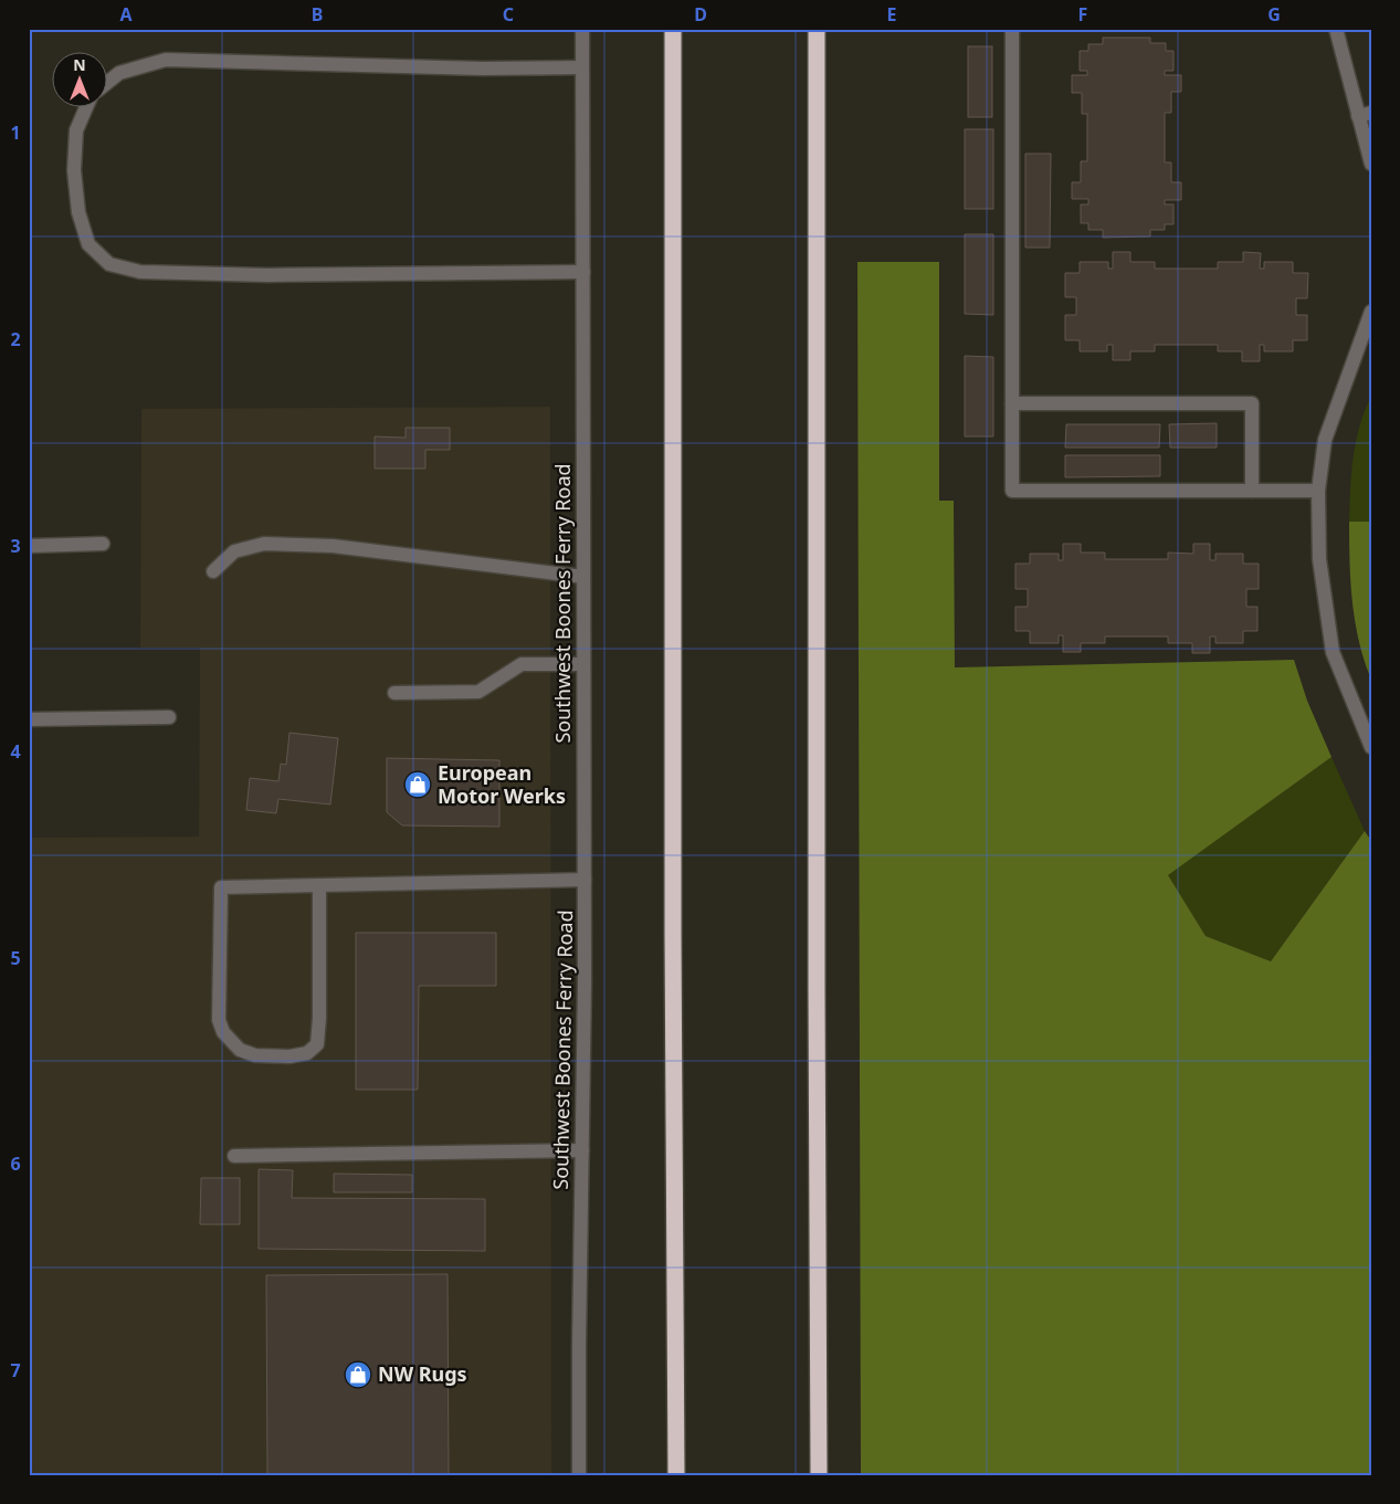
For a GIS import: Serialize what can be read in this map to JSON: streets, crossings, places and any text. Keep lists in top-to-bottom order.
{
  "streets": {
    "street": ["Southwest Boones Ferry Road"]
  },
  "places": {
    "shop": ["European Motor Werks", "NW Rugs"]
  },
  "north": "top",
  "grid": {
    "columns": [
      "A",
      "B",
      "C",
      "D",
      "E",
      "F",
      "G"
    ],
    "rows": [
      "1",
      "2",
      "3",
      "4",
      "5",
      "6",
      "7"
    ]
  }
}
